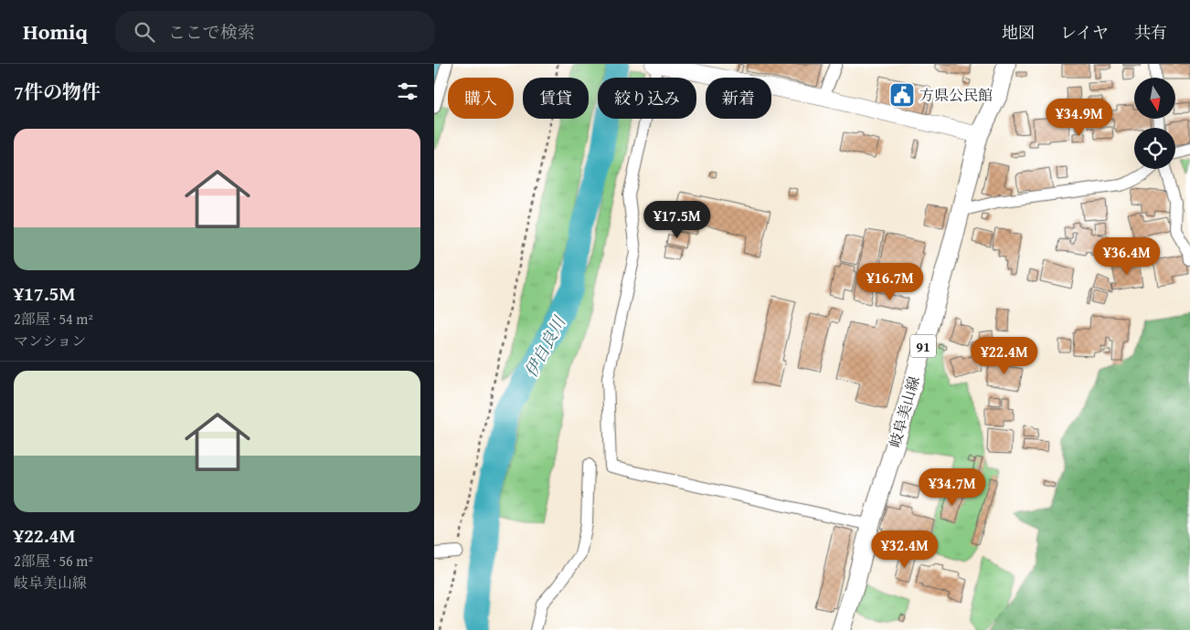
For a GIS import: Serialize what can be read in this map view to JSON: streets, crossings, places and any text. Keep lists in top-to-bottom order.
{
  "streets": {
    "main road": ["91", "岐阜美山線"]
  },
  "water": ["伊自良川"],
  "places": {
    "public building": ["方県公民館"]
  },
  "north": "bottom",
  "page": {
    "header": "Homiq",
    "search": "ここで検索",
    "nav": ["地図", "レイヤ", "共有"],
    "heading": "7件の物件",
    "chip": [
      "購入",
      "賃貸",
      "絞り込み",
      "新着"
    ],
    "price": [
      "¥34.9M",
      "¥17.5M",
      "¥36.4M",
      "¥16.7M",
      "¥22.4M",
      "¥34.7M",
      "¥32.4M"
    ],
    "list": [
      {
        "name": "¥17.5M",
        "note": "2部屋 · 54 m² · マンション"
      },
      {
        "name": "¥22.4M",
        "note": "2部屋 · 56 m² · 岐阜美山線"
      }
    ]
  }
}
